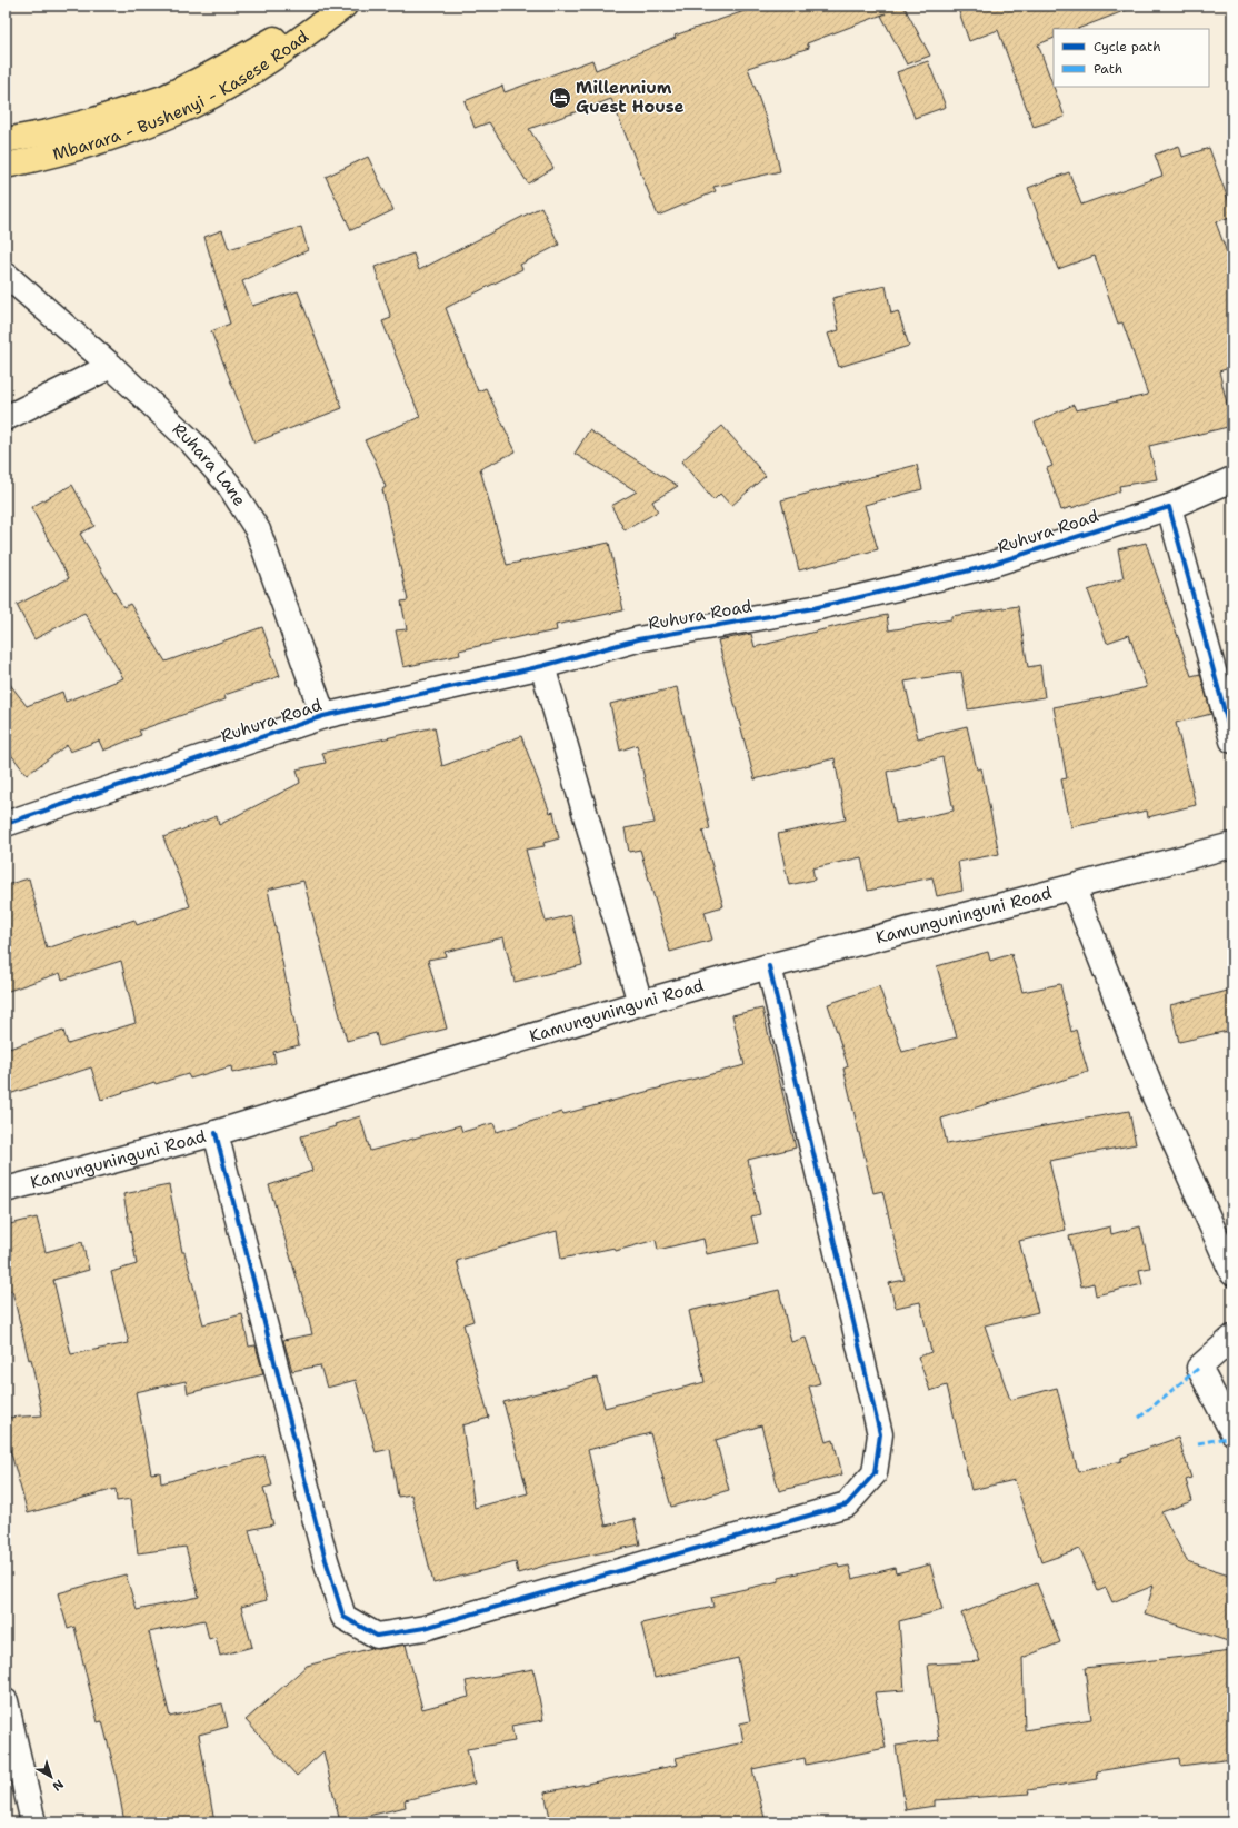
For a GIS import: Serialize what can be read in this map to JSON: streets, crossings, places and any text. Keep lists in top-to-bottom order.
{
  "streets": {
    "main road": ["Mbarara - Bushenyi - Kasese Road"],
    "street": ["Ruhara Lane", "Ruhura Road", "Kamunguninguni Road"]
  },
  "crossings": [
    ["Ruhara Lane", "Ruhura Road"]
  ],
  "places": {
    "hotel": ["Millennium Guest House"]
  },
  "legend": ["Cycle path", "Path"],
  "north": "bottom right"
}
